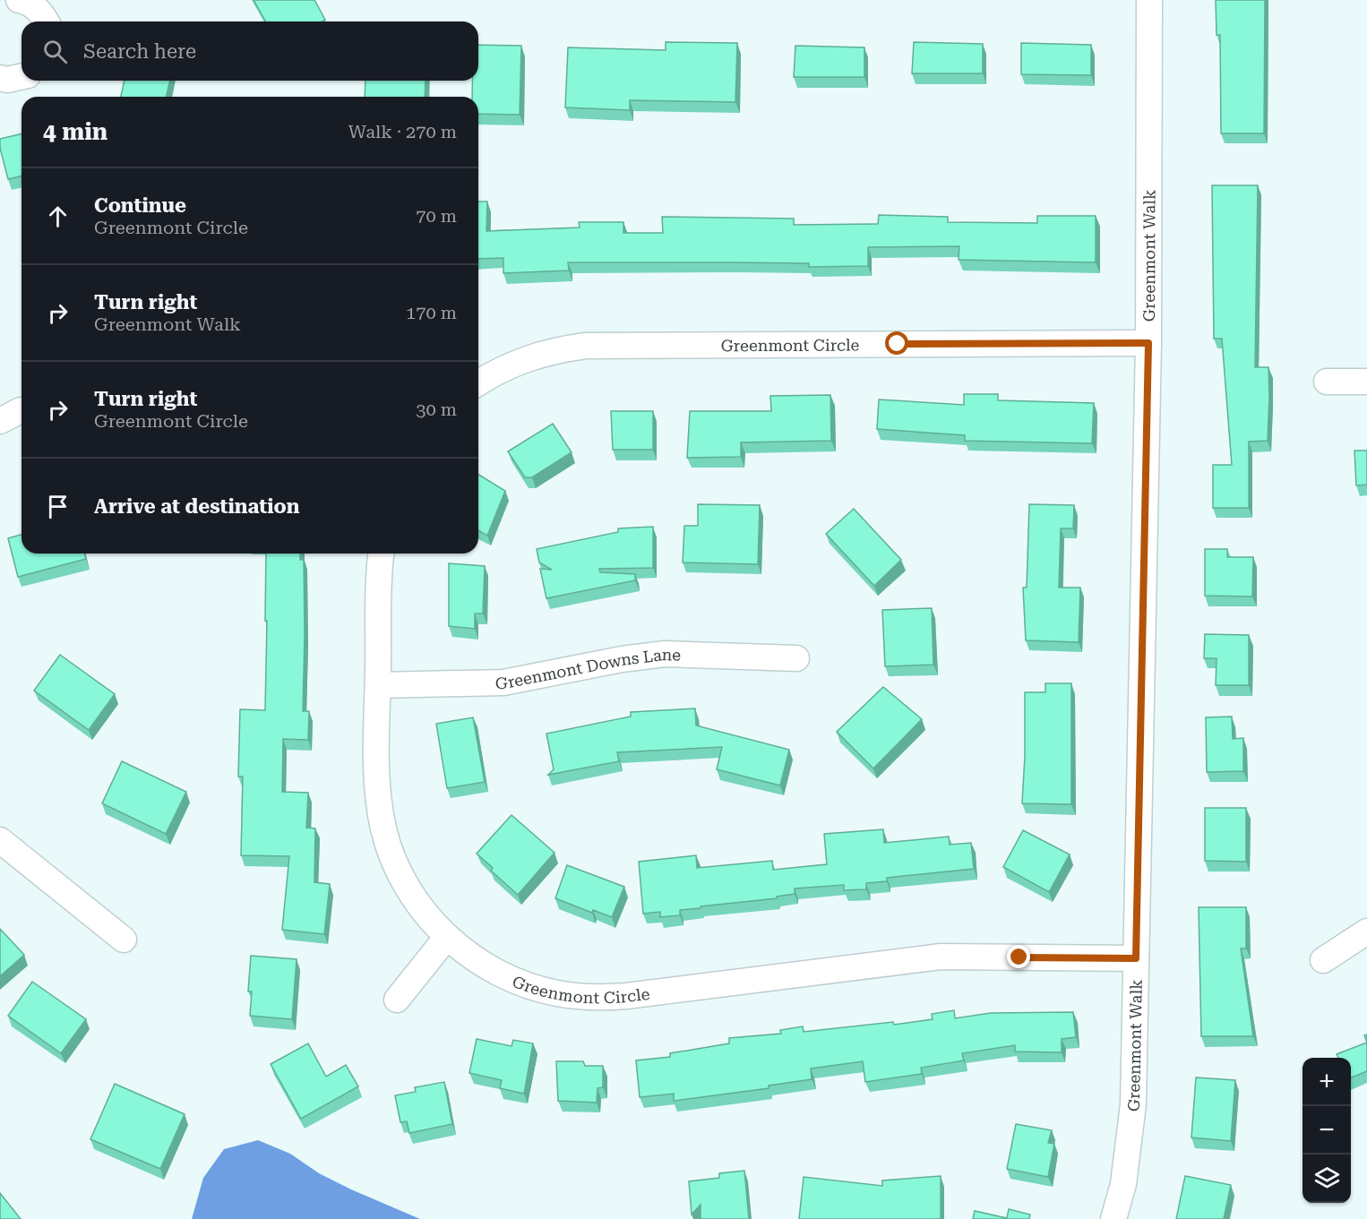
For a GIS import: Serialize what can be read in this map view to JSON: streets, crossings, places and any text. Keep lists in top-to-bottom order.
{
  "streets": {
    "street": ["Greenmont Walk", "Greenmont Circle", "Greenmont Downs Lane"]
  },
  "crossings": [
    ["Greenmont Walk", "Greenmont Circle"],
    ["Greenmont Circle", "Greenmont Downs Lane"]
  ],
  "page": {
    "search": "Search here",
    "heading": ["4 min", "Walk · 270 m"],
    "list": [
      ["Continue", "Greenmont Circle", "70 m"],
      ["Turn right", "Greenmont Walk", "170 m"],
      ["Turn right", "Greenmont Circle", "30 m"],
      "Arrive at destination"
    ],
    "map_buttons": ["+", "−"]
  }
}
